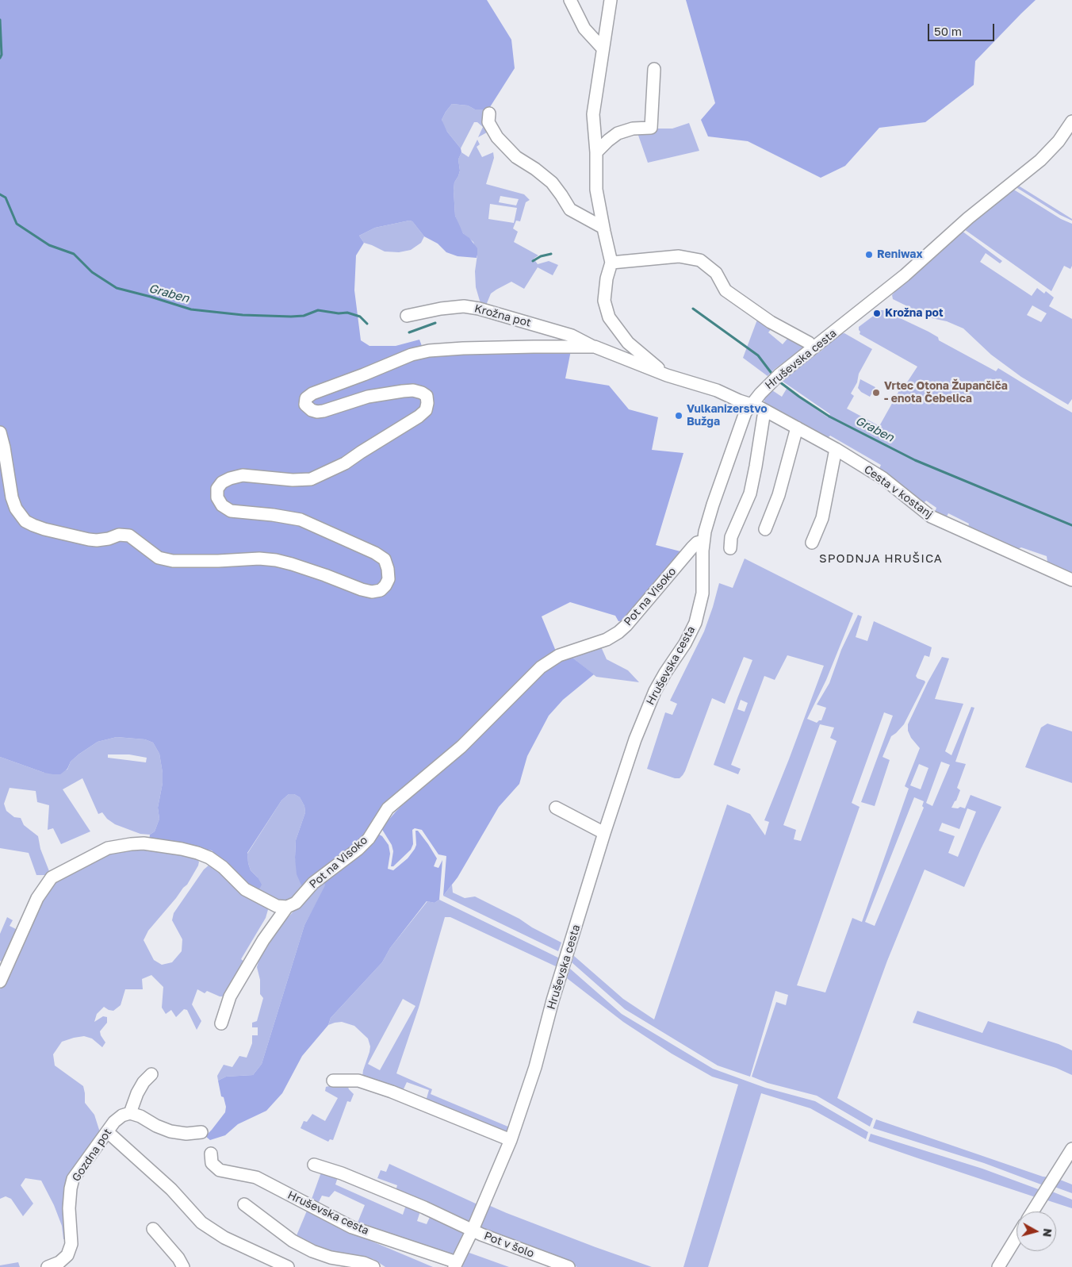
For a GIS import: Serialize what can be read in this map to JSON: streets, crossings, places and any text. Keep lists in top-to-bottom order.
{
  "streets": {
    "street": [
      "Krožna pot",
      "Hruševska cesta",
      "Cesta v kostanj",
      "Pot na Visoko",
      "Gozdna pot",
      "Pot v šolo"
    ]
  },
  "crossings": [
    ["Krožna pot", "Hruševska cesta"],
    ["Krožna pot", "Cesta v kostanj"],
    ["Hruševska cesta", "Cesta v kostanj"],
    ["Hruševska cesta", "Pot na Visoko"],
    ["Hruševska cesta", "Pot v šolo"]
  ],
  "districts": ["SPODNJA HRUŠICA"],
  "water": ["Graben"],
  "places": [
    "Reniwax",
    "Krožna pot",
    "Vrtec Otona Župančiča - enota Čebelica",
    "Vulkanizerstvo Bužga"
  ],
  "scale_bar": "50 m",
  "north": "right"
}
